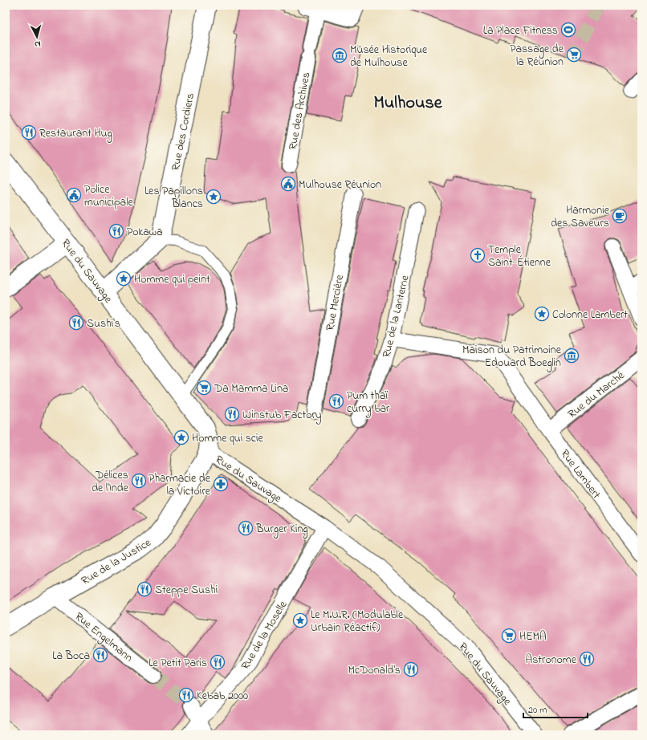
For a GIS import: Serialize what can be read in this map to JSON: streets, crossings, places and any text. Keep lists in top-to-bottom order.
{
  "streets": {
    "street": [
      "Rue des Archives",
      "Rue des Cordiers",
      "Rue du Sauvage",
      "Rue Mercière",
      "Rue de la Lanterne",
      "Rue du Marché",
      "Rue Lambert",
      "Rue de la Justice",
      "Rue de la Moselle",
      "Rue Engelmann"
    ]
  },
  "crossings": [
    ["Rue du Sauvage", "Rue de la Justice"],
    ["Rue du Sauvage", "Rue de la Moselle"],
    ["Rue de la Lanterne", "Rue Lambert"],
    ["Rue du Marché", "Rue Lambert"],
    ["Rue de la Justice", "Rue Engelmann"]
  ],
  "districts": ["Mulhouse"],
  "places": {
    "sports": ["La Place Fitness"],
    "supermarket": ["Passage de la Réunion", "Da Mamma Lina", "HEMA"],
    "museum": ["Musée Historique de Mulhouse", "Maison du Patrimoine Edouard Boeglin"],
    "restaurant": [
      "Restaurant Hug",
      "Pokawa",
      "Sushi's",
      "Pum thaï curry bar",
      "Winstub Factory",
      "Délices de l'Inde",
      "Burger King",
      "Steppe Sushi",
      "La Boca",
      "Astronome",
      "Le Petit Paris",
      "McDonald's",
      "Kebab 2000"
    ],
    "public building": ["Mulhouse Réunion", "Police municipale"],
    "place": [
      "Les Papillons Blancs",
      "Homme qui peint",
      "Colonne Lambert",
      "Homme qui scie",
      "Le M.U.R. (Modulable Urbain Réactif)"
    ],
    "cafe": ["Harmonie des Saveurs"],
    "church": ["Temple Saint-Étienne"],
    "pharmacy": ["Pharmacie de la Victoire"]
  },
  "scale_bar": "20 m",
  "north": "bottom"
}
